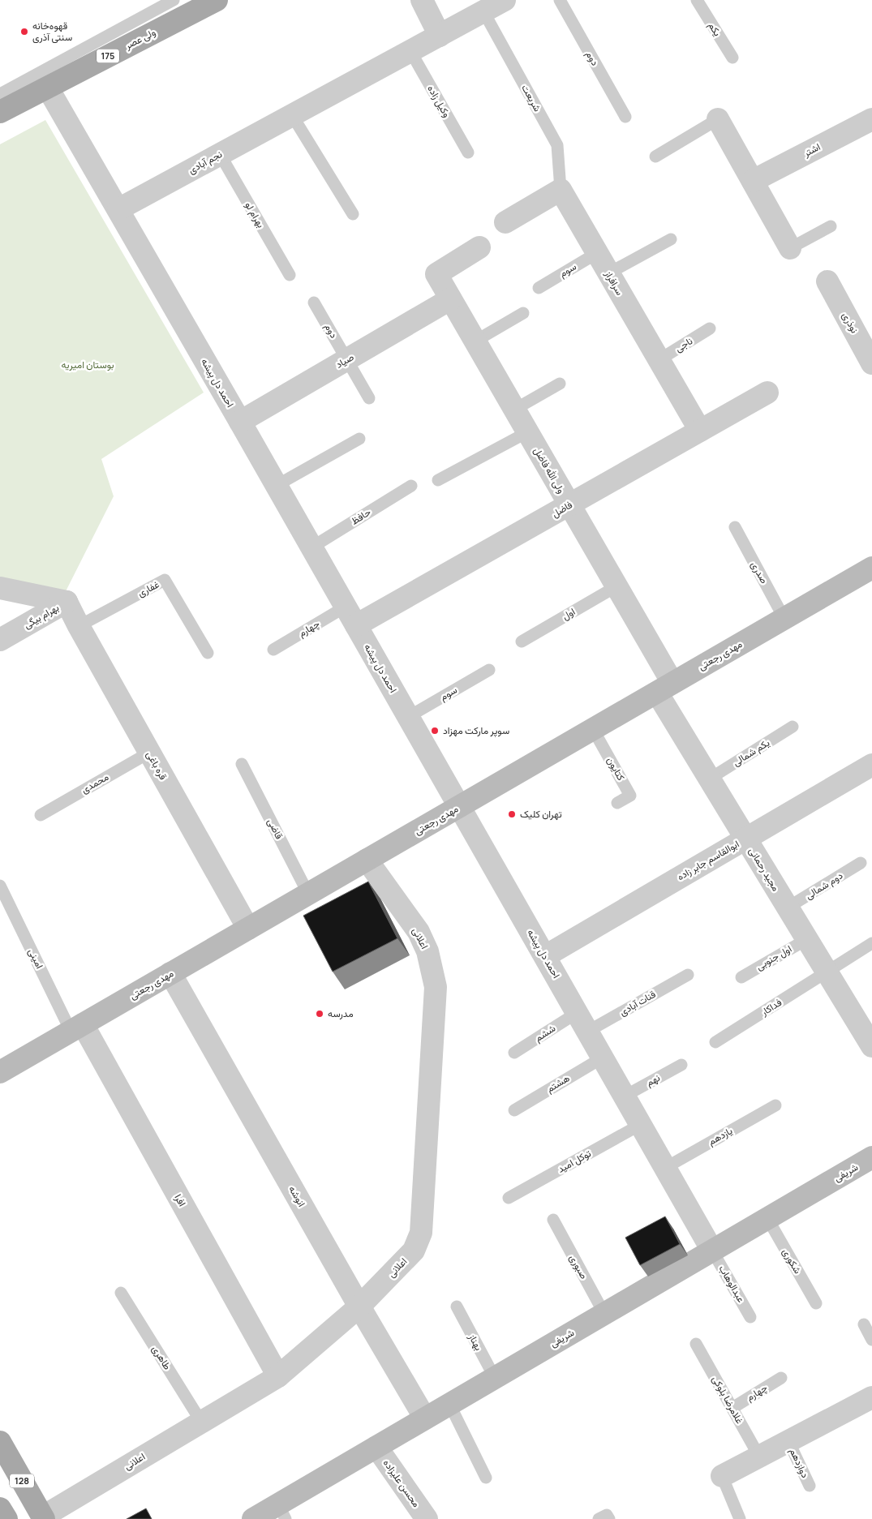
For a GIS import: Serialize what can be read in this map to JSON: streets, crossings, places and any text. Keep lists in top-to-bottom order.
{
  "streets": {
    "main road": ["ولی عصر", "175", "128"],
    "street": [
      "اشتر",
      "نجم آبادی",
      "سرافراز",
      "نوذری",
      "صیاد",
      "احمد دل پیشه",
      "ولی الله فاضل",
      "فاضل",
      "بهرام بیگی",
      "مهدی رجعتی",
      "قره باغی",
      "ابوالقاسم جابر زاده",
      "مجید رحمانی",
      "اعلانی",
      "شریفی",
      "انوشه",
      "افرا",
      "محسن علیزاده"
    ],
    "lane": [
      "یکم",
      "دوم",
      "شریعت",
      "وکیل زاده",
      "بهرام لو",
      "سوم",
      "ناجی",
      "حافظ",
      "صدری",
      "غفاری",
      "اول",
      "چهارم",
      "یکم شمالی",
      "کتایون",
      "محمدی",
      "قاضی",
      "دوم شمالی",
      "اول جنوبی",
      "امینی",
      "قنات آبادی",
      "فداکار",
      "ششم",
      "نهم",
      "هشتم",
      "یازدهم",
      "توکل امید",
      "شکوری",
      "صبوری",
      "عبدالوهاب",
      "بهناز",
      "طاهری",
      "غلامرضا بلوکی",
      "دوازدهم"
    ]
  },
  "crossings": [
    ["ولی عصر", "احمد دل پیشه"],
    ["دوم", "صیاد"],
    ["شریعت", "نجم آبادی"],
    ["شریعت", "سرافراز"],
    ["وکیل زاده", "نجم آبادی"],
    ["نجم آبادی", "بهرام لو"],
    ["نجم آبادی", "احمد دل پیشه"],
    ["سوم", "سرافراز"],
    ["سوم", "احمد دل پیشه"],
    ["سرافراز", "ناجی"],
    ["سرافراز", "فاضل"],
    ["صیاد", "احمد دل پیشه"],
    ["صیاد", "ولی الله فاضل"],
    ["احمد دل پیشه", "فاضل"],
    ["احمد دل پیشه", "حافظ"],
    ["احمد دل پیشه", "چهارم"],
    ["احمد دل پیشه", "مهدی رجعتی"],
    ["احمد دل پیشه", "ابوالقاسم جابر زاده"],
    ["احمد دل پیشه", "قنات آبادی"],
    ["احمد دل پیشه", "ششم"],
    ["احمد دل پیشه", "نهم"],
    ["احمد دل پیشه", "هشتم"],
    ["احمد دل پیشه", "یازدهم"],
    ["احمد دل پیشه", "توکل امید"],
    ["احمد دل پیشه", "شریفی"],
    ["احمد دل پیشه", "عبدالوهاب"],
    ["ولی الله فاضل", "فاضل"],
    ["ولی الله فاضل", "اول"],
    ["ولی الله فاضل", "مهدی رجعتی"],
    ["ولی الله فاضل", "مجید رحمانی"],
    ["صدری", "مهدی رجعتی"],
    ["غفاری", "قره باغی"],
    ["بهرام بیگی", "قره باغی"],
    ["چهارم", "غلامرضا بلوکی"],
    ["مهدی رجعتی", "قره باغی"],
    ["مهدی رجعتی", "کتایون"],
    ["مهدی رجعتی", "قاضی"],
    ["مهدی رجعتی", "مجید رحمانی"],
    ["مهدی رجعتی", "اعلانی"],
    ["مهدی رجعتی", "امینی"],
    ["مهدی رجعتی", "انوشه"],
    ["مهدی رجعتی", "افرا"],
    ["یکم شمالی", "مجید رحمانی"],
    ["قره باغی", "محمدی"],
    ["ابوالقاسم جابر زاده", "مجید رحمانی"],
    ["مجید رحمانی", "دوم شمالی"],
    ["مجید رحمانی", "اول جنوبی"],
    ["مجید رحمانی", "فداکار"],
    ["اعلانی", "انوشه"],
    ["اعلانی", "افرا"],
    ["اعلانی", "طاهری"],
    ["اعلانی", "128"],
    ["امینی", "افرا"],
    ["شریفی", "انوشه"],
    ["شریفی", "شکوری"],
    ["شریفی", "صبوری"],
    ["شریفی", "عبدالوهاب"],
    ["شریفی", "بهناز"],
    ["شریفی", "محسن علیزاده"]
  ],
  "parks": ["بوستان امیریه"],
  "places": [
    "قهوه‌خانه سنتی آذری",
    "سوپر مارکت مهزاد",
    "تهران کلیک",
    "مدرسه"
  ]
}
